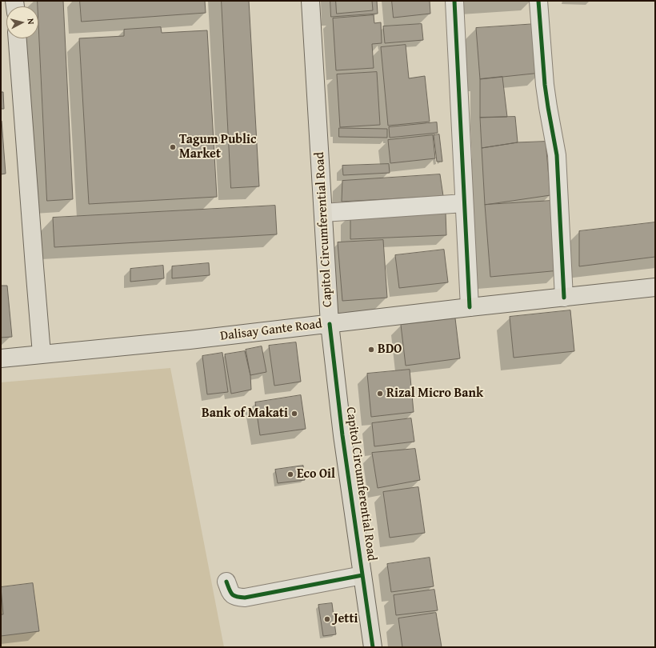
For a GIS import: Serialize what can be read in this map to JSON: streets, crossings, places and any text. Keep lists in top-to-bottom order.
{
  "streets": {
    "main road": ["Capitol Circumferential Road", "Dalisay Gante Road"]
  },
  "crossings": [
    ["Capitol Circumferential Road", "Dalisay Gante Road"]
  ],
  "places": [
    "Tagum Public Market",
    "BDO",
    "Rizal Micro Bank",
    "Bank of Makati",
    "Eco Oil",
    "Jetti"
  ],
  "north": "right"
}
